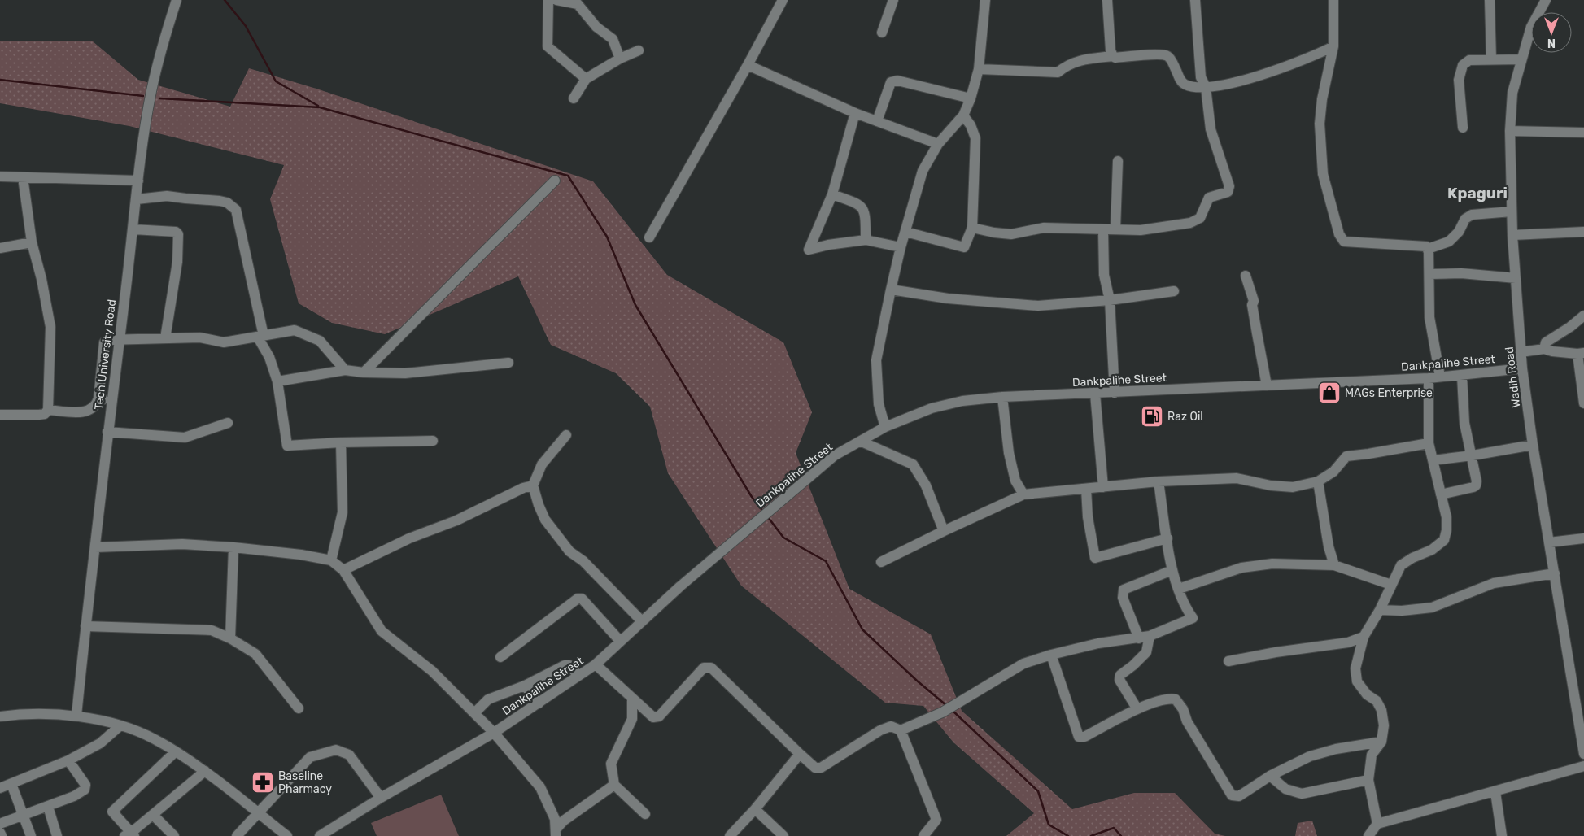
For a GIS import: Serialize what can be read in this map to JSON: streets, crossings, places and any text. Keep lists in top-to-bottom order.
{
  "streets": {
    "street": ["Tech University Road", "Dankpalihe Street", "Wadih Road"]
  },
  "crossings": [
    ["Dankpalihe Street", "Wadih Road"]
  ],
  "districts": ["Kpaguri"],
  "places": {
    "shop": ["MAGs Enterprise"],
    "fuel station": ["Raz Oil"],
    "pharmacy": ["Baseline Pharmacy"]
  },
  "north": "bottom"
}
